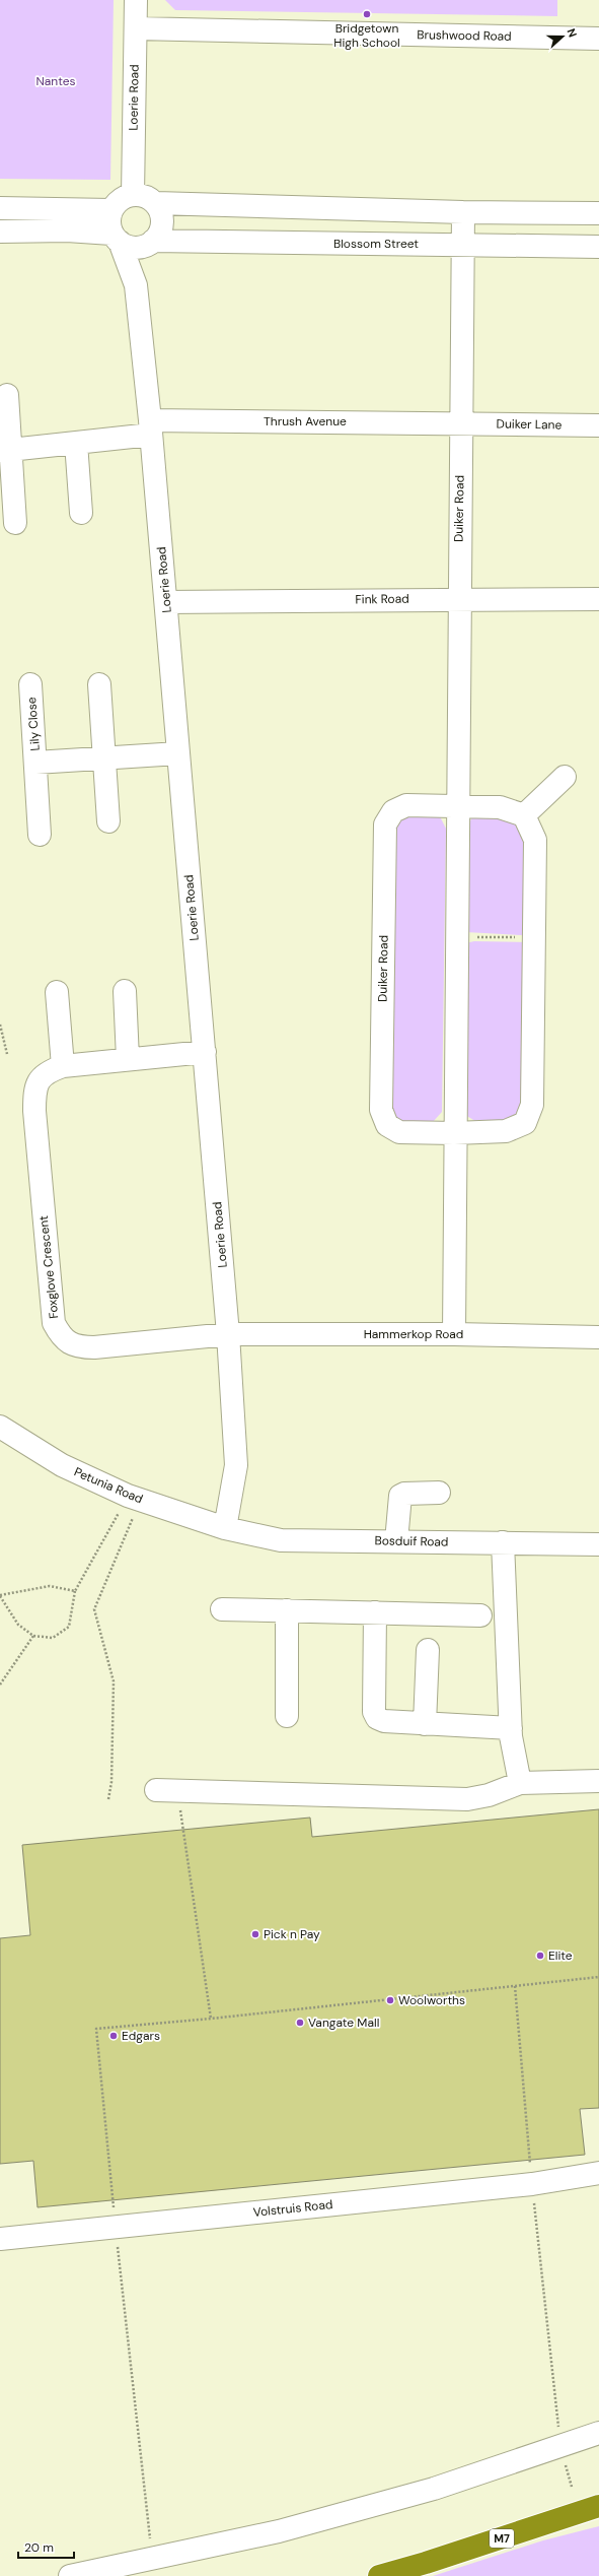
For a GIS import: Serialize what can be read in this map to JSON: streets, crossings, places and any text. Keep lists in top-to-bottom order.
{
  "streets": {
    "highway": ["M7"],
    "street": [
      "Brushwood Road",
      "Loerie Road",
      "Blossom Street",
      "Thrush Avenue",
      "Duiker Lane",
      "Duiker Road",
      "Fink Road",
      "Lily Close",
      "Foxglove Crescent",
      "Hammerkop Road",
      "Petunia Road",
      "Bosduif Road",
      "Volstruis Road"
    ]
  },
  "crossings": [
    ["Brushwood Road", "Loerie Road"],
    ["Loerie Road", "Blossom Street"],
    ["Loerie Road", "Thrush Avenue"],
    ["Loerie Road", "Fink Road"],
    ["Loerie Road", "Lily Close"],
    ["Loerie Road", "Foxglove Crescent"],
    ["Loerie Road", "Hammerkop Road"],
    ["Loerie Road", "Petunia Road"],
    ["Loerie Road", "Bosduif Road"],
    ["Blossom Street", "Duiker Road"],
    ["Thrush Avenue", "Duiker Lane"],
    ["Thrush Avenue", "Duiker Road"],
    ["Duiker Lane", "Duiker Road"],
    ["Duiker Road", "Fink Road"],
    ["Duiker Road", "Hammerkop Road"],
    ["Foxglove Crescent", "Hammerkop Road"],
    ["Petunia Road", "Bosduif Road"]
  ],
  "parks": ["Nantes"],
  "places": [
    "Bridgetown High School",
    "Pick n Pay",
    "Elite",
    "Woolworths",
    "Vangate Mall",
    "Edgars"
  ],
  "scale_bar": "20 m",
  "north": "right"
}
